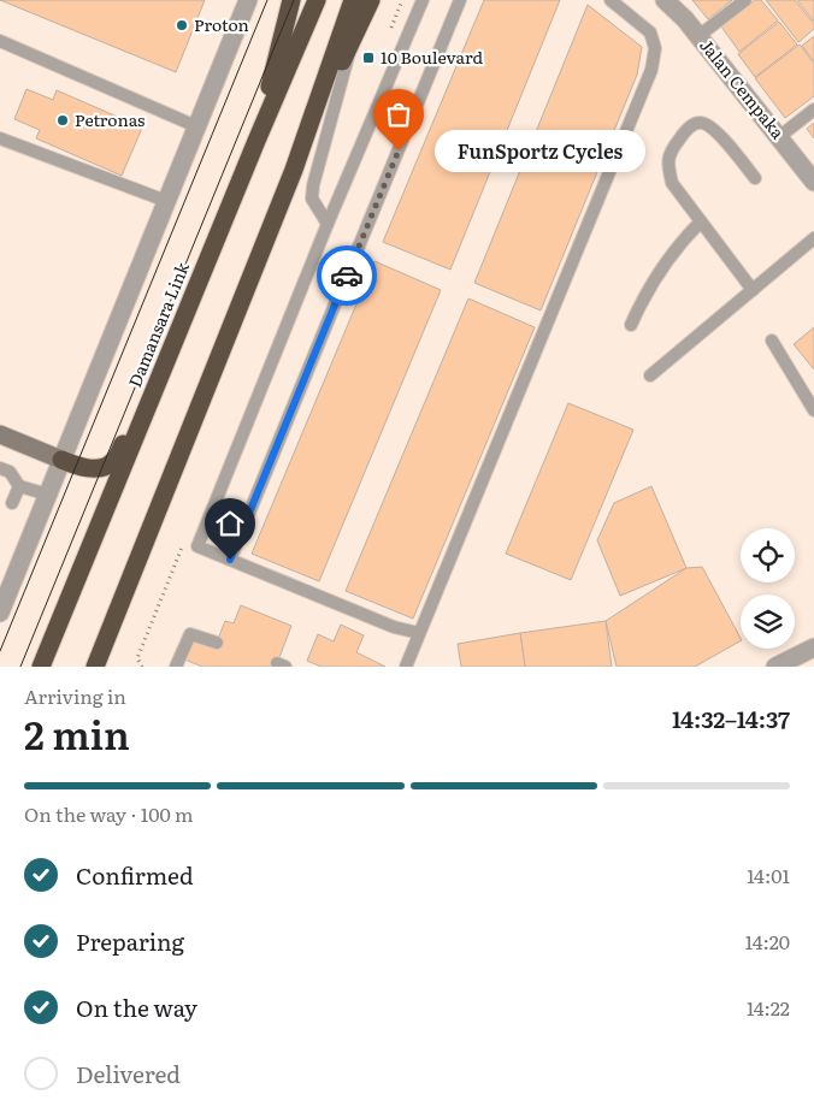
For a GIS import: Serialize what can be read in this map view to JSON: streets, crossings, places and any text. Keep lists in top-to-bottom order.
{
  "streets": {
    "highway": ["Damansara Link"],
    "street": ["Jalan Cempaka"]
  },
  "places": {
    "other": ["Proton", "Petronas", "FunSportz Cycles"],
    "transit": ["10 Boulevard"]
  },
  "page": {
    "bubble": "FunSportz Cycles",
    "heading": ["2 min", "Arriving in", "14:32–14:37"],
    "bar": "On the way · 100 m",
    "list": [
      ["Confirmed", "14:01"],
      ["Preparing", "14:20"],
      ["On the way", "14:22"],
      "Delivered"
    ]
  }
}
